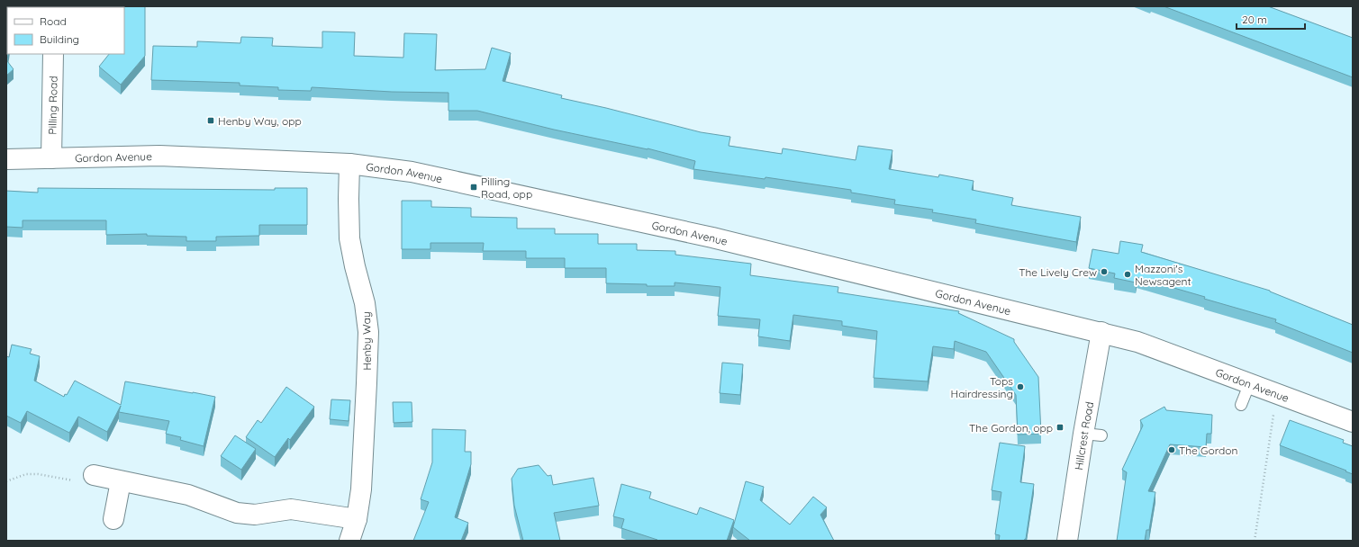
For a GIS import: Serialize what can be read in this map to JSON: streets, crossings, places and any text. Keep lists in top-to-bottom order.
{
  "streets": {
    "street": [
      "Pilling Road",
      "Gordon Avenue",
      "Henby Way",
      "Hillcrest Road"
    ]
  },
  "crossings": [
    ["Pilling Road", "Gordon Avenue"],
    ["Gordon Avenue", "Henby Way"],
    ["Gordon Avenue", "Hillcrest Road"]
  ],
  "places": {
    "transit": ["Henby Way, opp", "Pilling Road, opp", "The Gordon, opp"],
    "other": [
      "The Lively Crew",
      "Mazzoni's Newsagent",
      "Tops Hairdressing",
      "The Gordon"
    ]
  },
  "legend": ["Road", "Building"],
  "scale_bar": "20 m"
}
